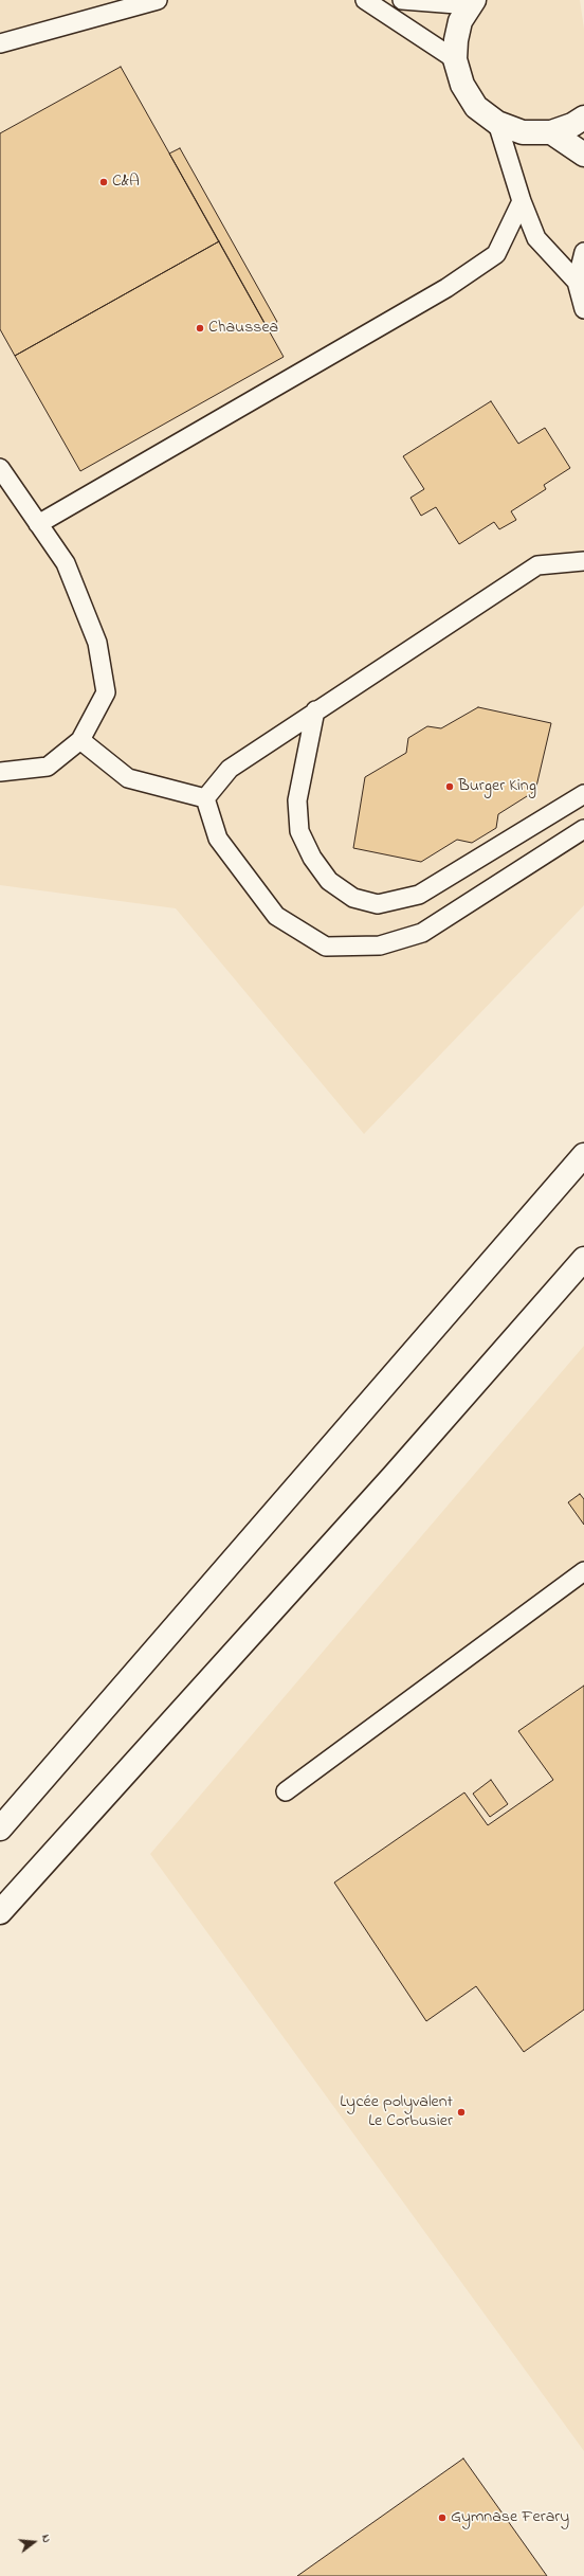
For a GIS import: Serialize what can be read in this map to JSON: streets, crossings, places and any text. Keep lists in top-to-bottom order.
{
  "places": [
    "C&A",
    "Chaussea",
    "Burger King",
    "Lycée polyvalent Le Corbusier",
    "Gymnase Ferary"
  ],
  "north": "right"
}
